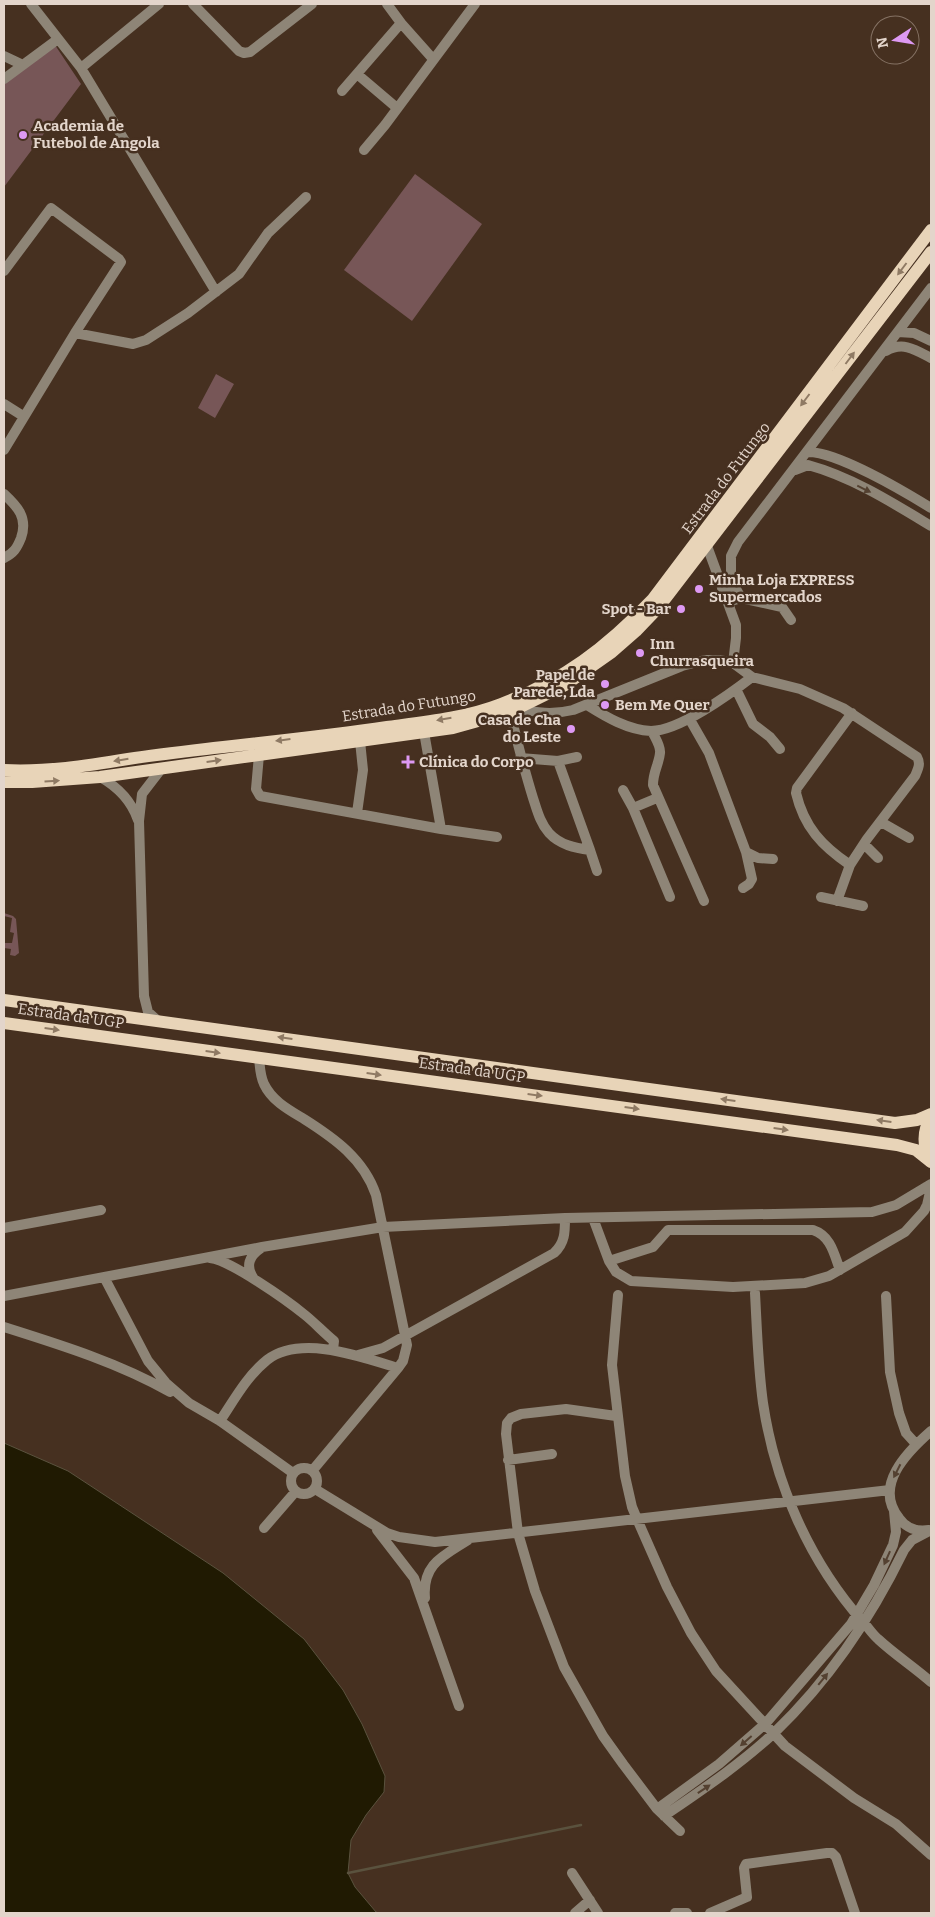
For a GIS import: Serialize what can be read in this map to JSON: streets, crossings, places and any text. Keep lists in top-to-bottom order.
{
  "streets": {
    "main road": ["Estrada do Futungo", "Estrada da UGP"]
  },
  "places": {
    "other": [
      "Academia de Futebol de Angola",
      "Minha Loja EXPRESS Supermercados",
      "Spot - Bar",
      "Inn Churrasqueira",
      "Papel de Parede, Lda",
      "Bem Me Quer",
      "Casa de Cha do Leste"
    ],
    "health": ["Clínica do Corpo"]
  },
  "north": "left"
}
